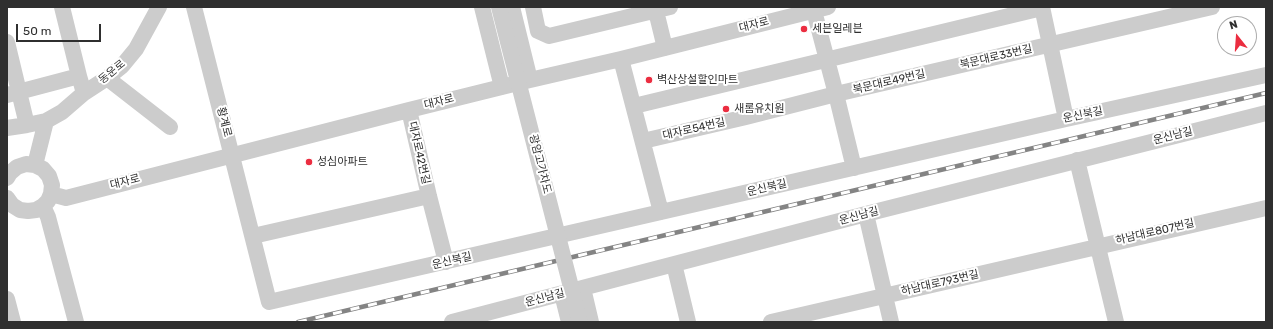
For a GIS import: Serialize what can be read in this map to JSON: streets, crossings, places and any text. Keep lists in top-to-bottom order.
{
  "streets": {
    "street": [
      "대자로",
      "북문대로33번길",
      "동운로",
      "북문대로49번길",
      "운신북길",
      "황계로",
      "대자로54번길",
      "운신남길",
      "대자로42번길",
      "광암고가차도",
      "하남대로807번길",
      "하남대로793번길"
    ]
  },
  "crossings": [
    ["대자로", "황계로"],
    ["대자로", "대자로42번길"],
    ["북문대로33번길", "북문대로49번길"],
    ["북문대로49번길", "대자로54번길"],
    ["운신북길", "황계로"],
    ["운신북길", "대자로42번길"],
    ["황계로", "대자로42번길"],
    ["하남대로807번길", "하남대로793번길"]
  ],
  "places": [
    "세븐일레븐",
    "벽산상설할인마트",
    "새롬유치원",
    "성심아파트"
  ],
  "scale_bar": "50 m",
  "north": "top"
}
